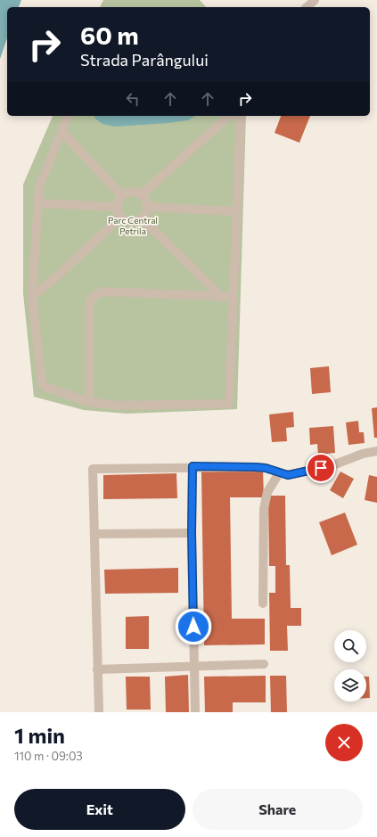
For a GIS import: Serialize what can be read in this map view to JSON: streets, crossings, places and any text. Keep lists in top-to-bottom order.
{
  "parks": ["Parc Central Petrila"],
  "page": {
    "turn": ["60 m", "Strada Parângului"],
    "heading": ["1 min", "110 m · 09:03"],
    "buttons": ["Exit", "Share"]
  }
}
